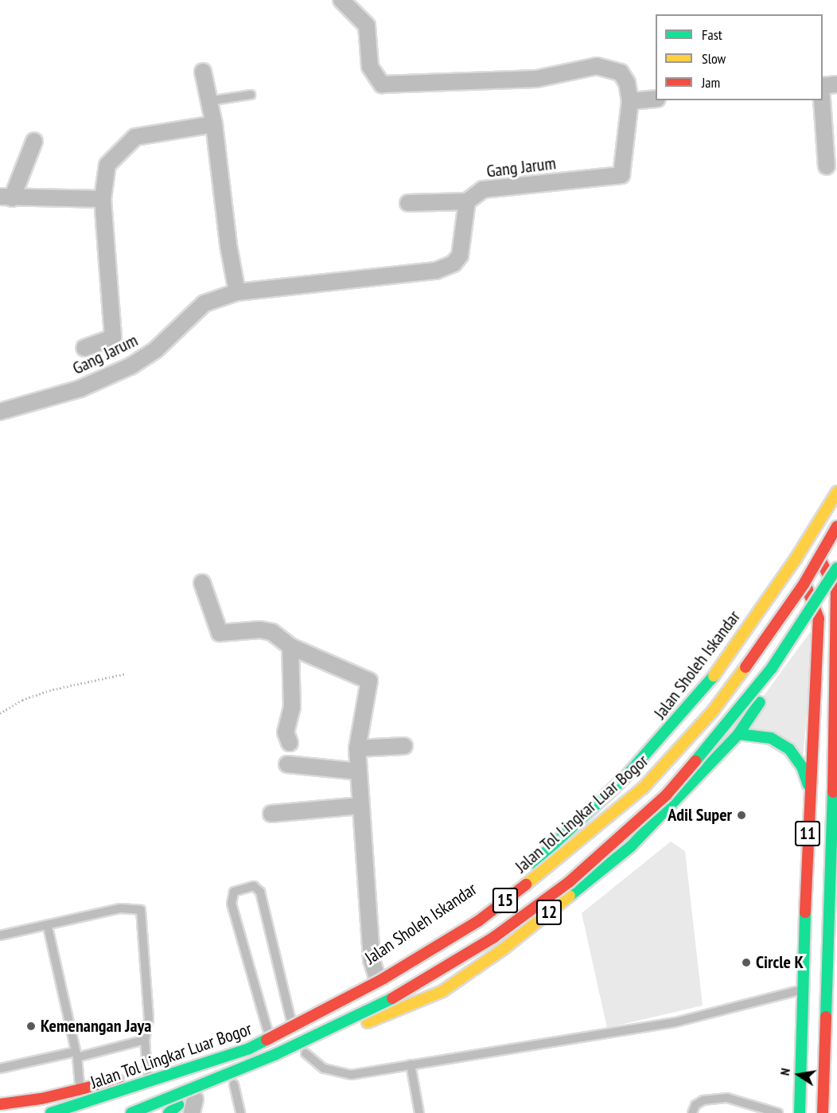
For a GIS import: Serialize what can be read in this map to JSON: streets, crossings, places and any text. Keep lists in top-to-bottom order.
{
  "streets": {
    "highway": [
      "Jalan Sholeh Iskandar",
      "Jalan Tol Lingkar Luar Bogor",
      "11",
      "15",
      "12"
    ],
    "street": ["Gang Jarum"]
  },
  "crossings": [
    ["Jalan Sholeh Iskandar", "11"]
  ],
  "places": ["Adil Super", "Circle K", "Kemenangan Jaya"],
  "legend": ["Fast", "Slow", "Jam"],
  "north": "left"
}
